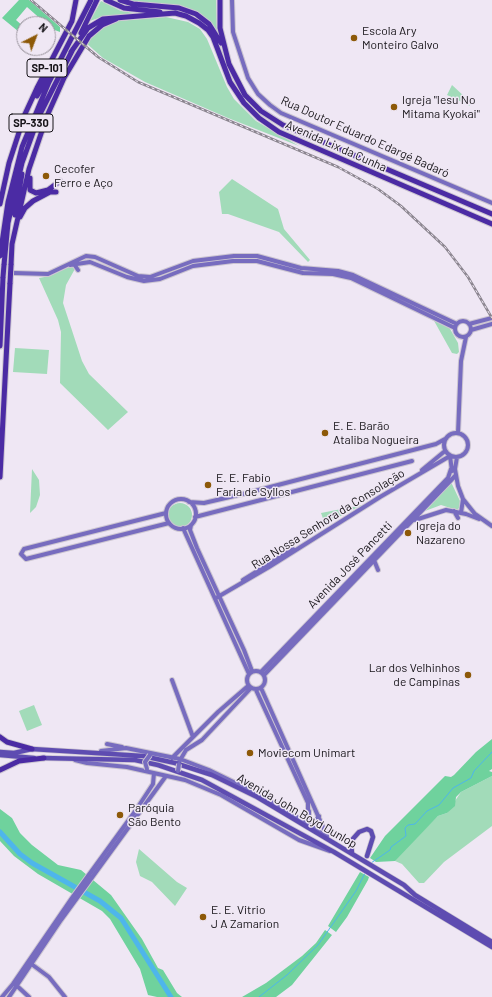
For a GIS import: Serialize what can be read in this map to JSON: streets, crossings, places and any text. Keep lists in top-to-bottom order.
{
  "streets": {
    "highway": ["SP-101", "SP-330", "Avenida Lix da Cunha"],
    "main road": ["Avenida John Boyd Dunlop"],
    "street": ["Rua Doutor Eduardo Edargé Badaró", "Rua Nossa Senhora da Consolação", "Avenida José Pancetti"]
  },
  "crossings": [
    ["SP-330", "Avenida Lix da Cunha"]
  ],
  "places": [
    "Escola Ary Monteiro Galvo",
    "Igreja \"Iesu No Mitama Kyokai\"",
    "Cecofer Ferro e Aço",
    "E. E. Barão Ataliba Nogueira",
    "E. E. Fabio Faria de Syllos",
    "Igreja do Nazareno",
    "Lar dos Velhinhos de Campinas",
    "Moviecom Unimart",
    "Paróquia São Bento",
    "E. E. Vitrio J A Zamarion"
  ],
  "north": "top right"
}
